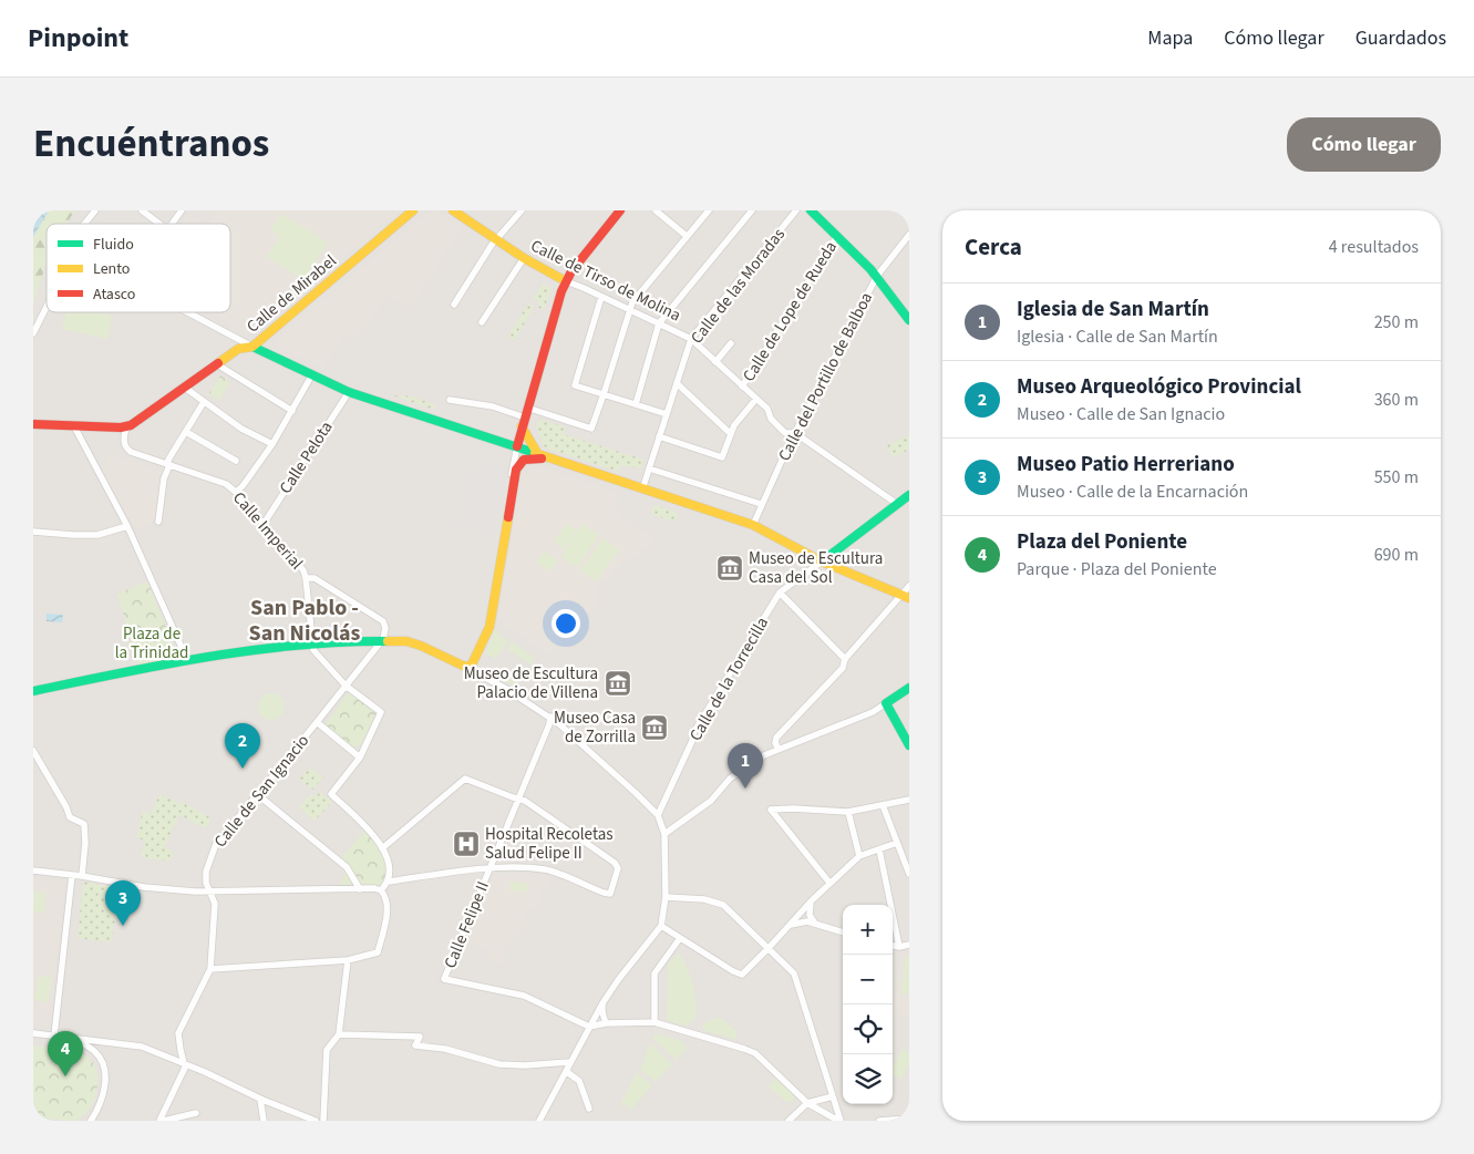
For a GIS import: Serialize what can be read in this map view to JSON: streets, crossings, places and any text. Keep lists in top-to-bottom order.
{
  "streets": {
    "main road": ["Calle de Tirso de Molina", "Calle de Mirabel"],
    "street": [
      "Calle de las Moradas",
      "Calle de Lope de Rueda",
      "Calle del Portillo de Balboa",
      "Calle Pelota",
      "Calle Imperial",
      "Calle de la Torrecilla",
      "Calle de San Ignacio",
      "Calle Felipe II"
    ]
  },
  "crossings": [
    ["Calle de Tirso de Molina", "Calle de las Moradas"],
    ["Calle de Tirso de Molina", "Calle de Lope de Rueda"],
    ["Calle de Tirso de Molina", "Calle del Portillo de Balboa"],
    ["Calle de Mirabel", "Calle Imperial"],
    ["Calle Pelota", "Calle Imperial"]
  ],
  "districts": ["San Pablo - San Nicolás"],
  "parks": ["Plaza de la Trinidad"],
  "places": {
    "museum": ["Museo de Escultura Casa del Sol", "Museo de Escultura Palacio de Villena", "Museo Casa de Zorrilla"],
    "hospital": ["Hospital Recoletas Salud Felipe II"]
  },
  "legend": ["Fluido", "Lento", "Atasco"],
  "page": {
    "header": "Pinpoint",
    "nav": ["Mapa", "Cómo llegar", "Guardados"],
    "title": "Encuéntranos",
    "buttons": "Cómo llegar",
    "heading": ["Cerca", "4 resultados"],
    "list": [
      {
        "mark": "1",
        "name": "Iglesia de San Martín",
        "note": "Iglesia · Calle de San Martín",
        "value": "250 m"
      },
      {
        "mark": "2",
        "name": "Museo Arqueológico Provincial",
        "note": "Museo · Calle de San Ignacio",
        "value": "360 m"
      },
      {
        "mark": "3",
        "name": "Museo Patio Herreriano",
        "note": "Museo · Calle de la Encarnación",
        "value": "550 m"
      },
      {
        "mark": "4",
        "name": "Plaza del Poniente",
        "note": "Parque · Plaza del Poniente",
        "value": "690 m"
      }
    ],
    "pins": [
      "2",
      "1",
      "3",
      "4"
    ],
    "map_buttons": ["+", "−"]
  }
}
